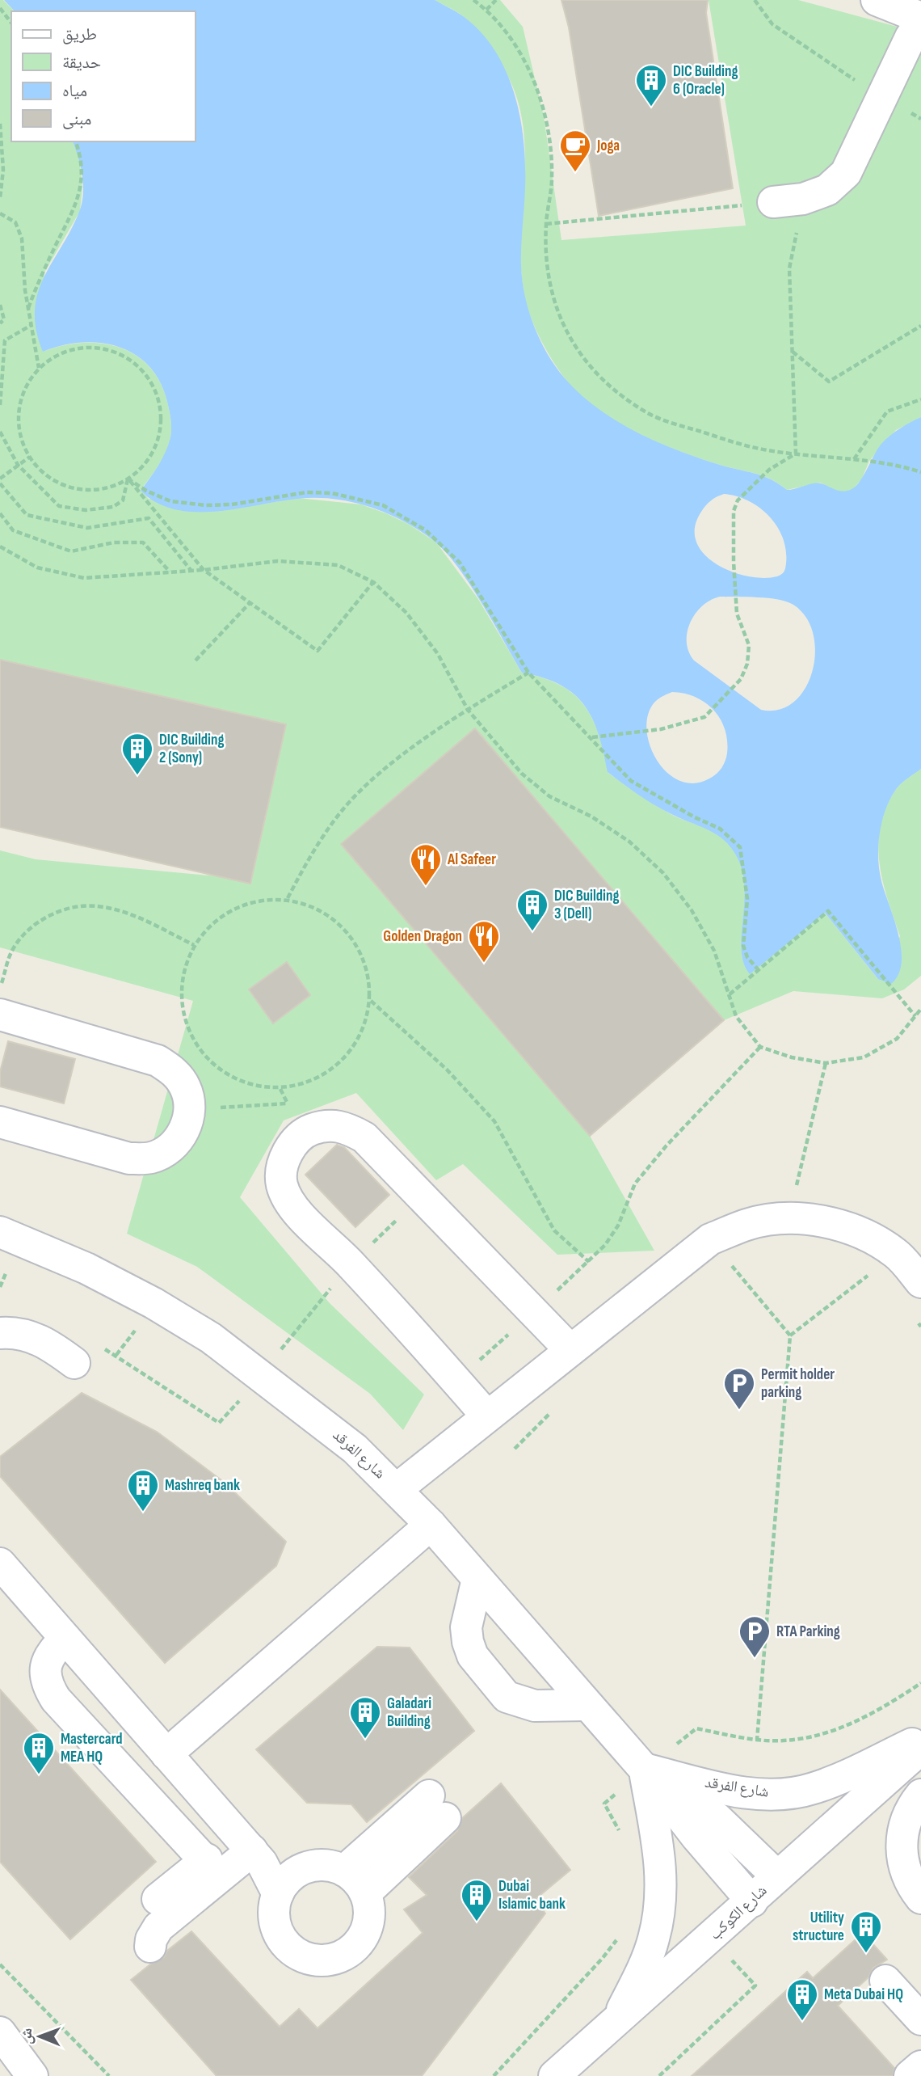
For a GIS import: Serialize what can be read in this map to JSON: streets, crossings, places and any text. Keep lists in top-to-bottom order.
{
  "streets": {
    "street": ["شارع الفرقد", "شارع الكوكب"]
  },
  "crossings": [
    ["شارع الفرقد", "شارع الكوكب"]
  ],
  "places": {
    "building": [
      "DIC Building 6 (Oracle)",
      "DIC Building 2 (Sony)",
      "DIC Building 3 (Dell)",
      "Mashreq bank",
      "Galadari Building",
      "Mastercard MEA HQ",
      "Dubai Islamic bank",
      "Utility structure",
      "Meta Dubai HQ"
    ],
    "cafe": ["Joga"],
    "restaurant": ["Al Safeer", "Golden Dragon"],
    "parking": ["Permit holder parking", "RTA Parking"]
  },
  "legend": [
    "طريق",
    "حديقة",
    "مياه",
    "مبنى"
  ],
  "north": "left"
}
